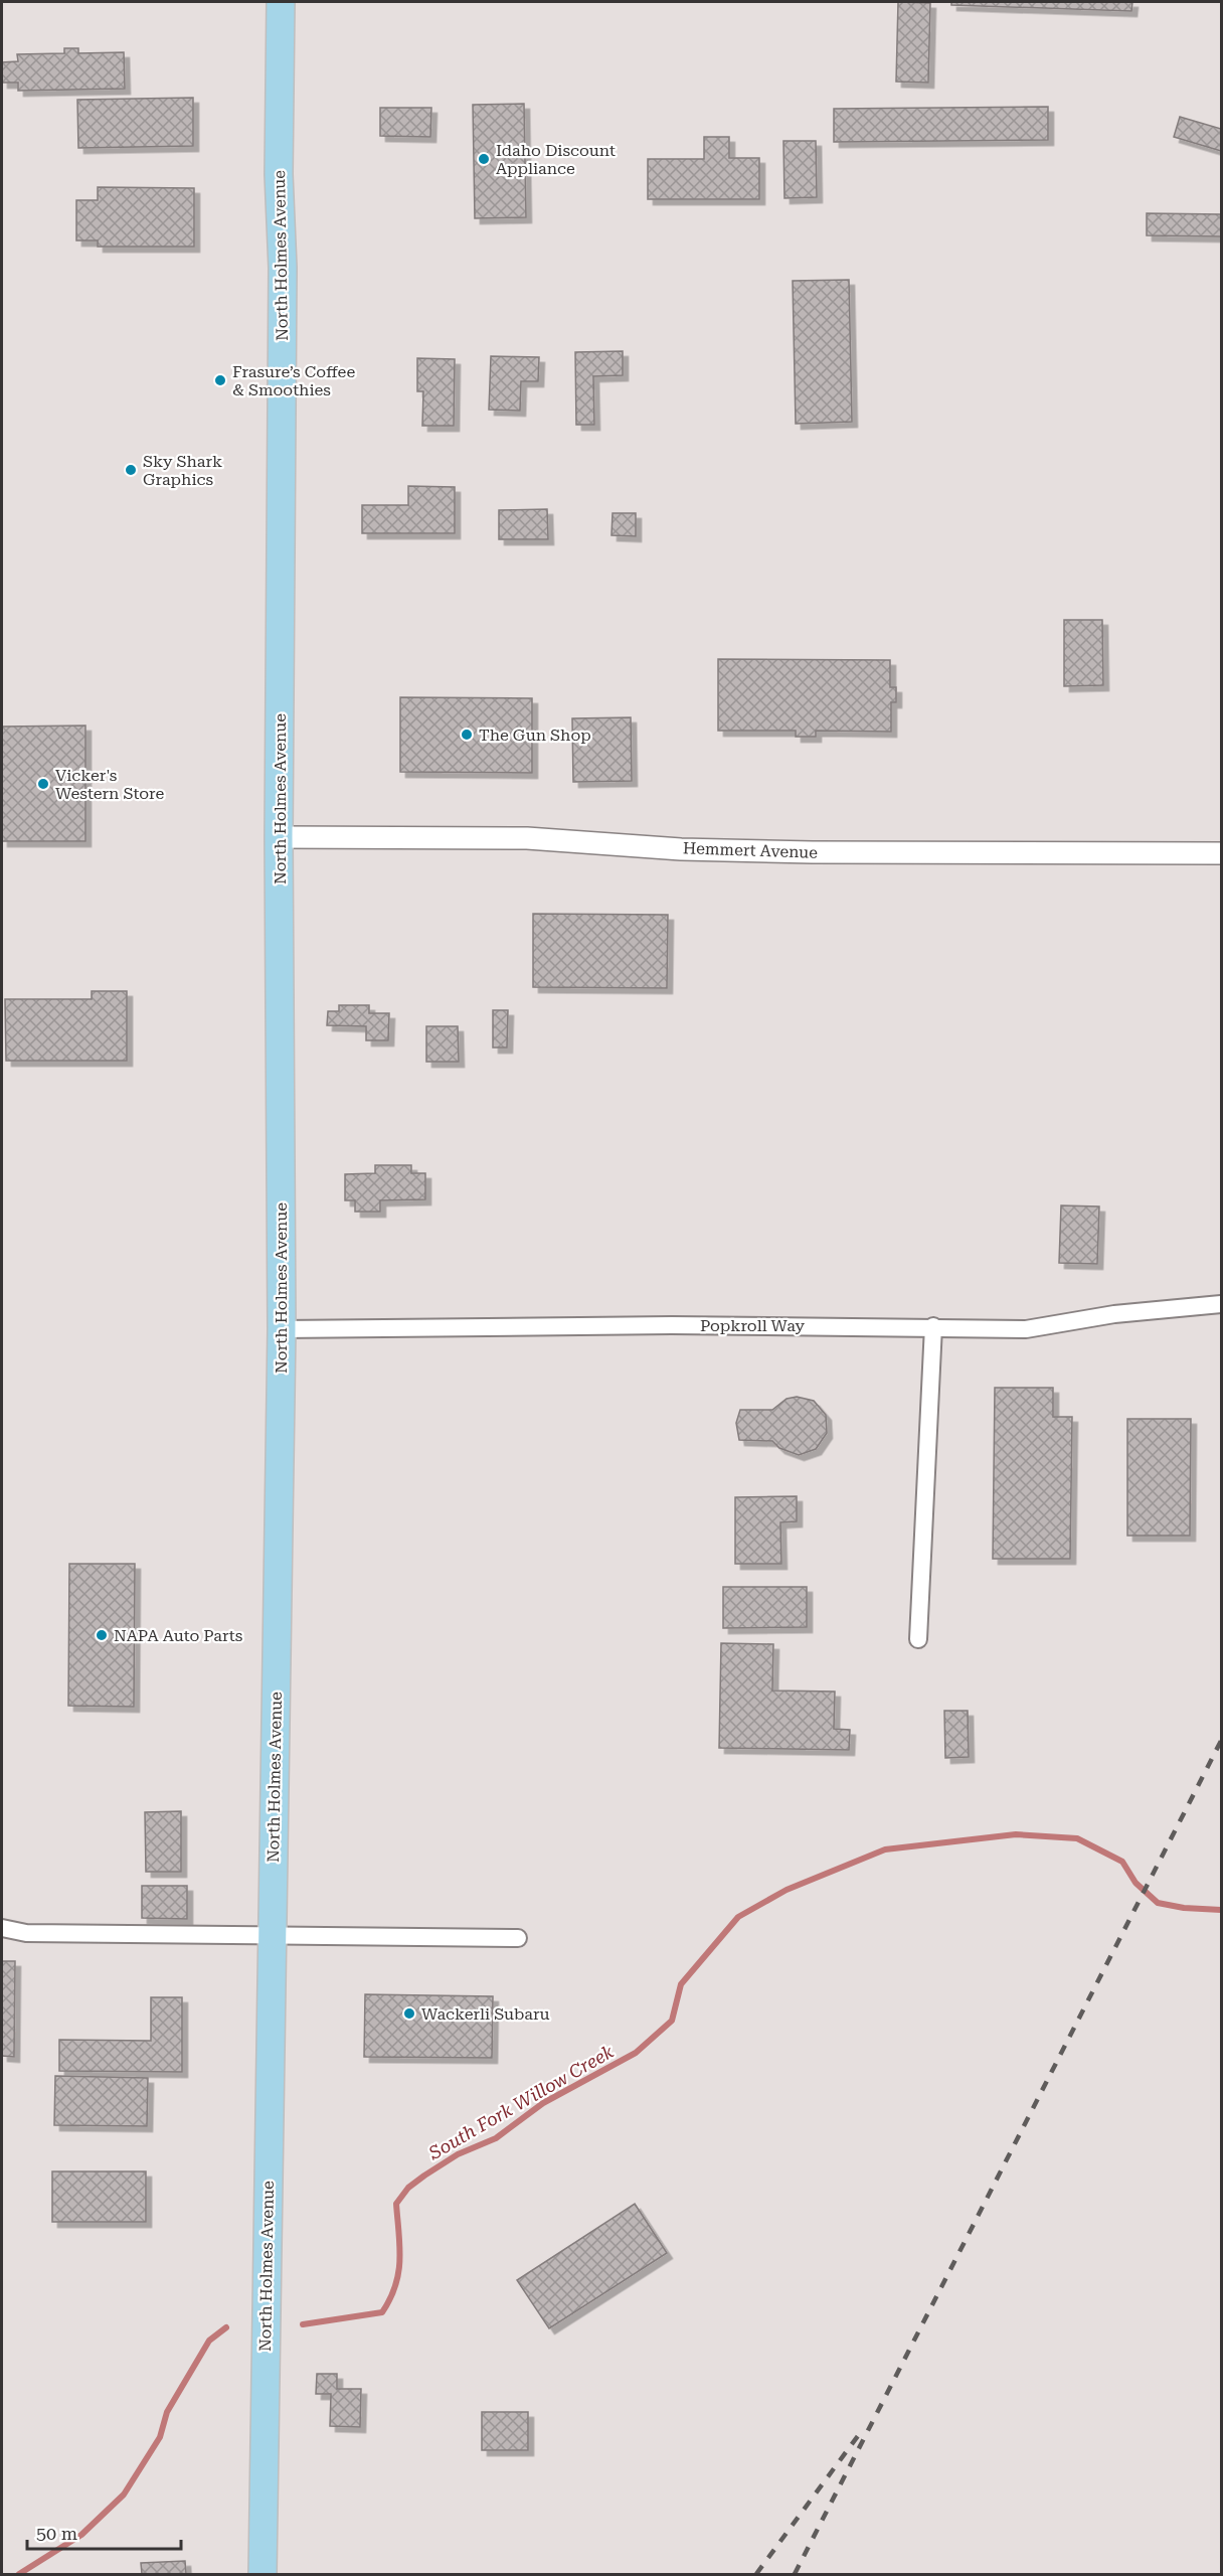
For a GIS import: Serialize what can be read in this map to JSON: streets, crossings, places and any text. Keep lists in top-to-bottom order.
{
  "streets": {
    "main road": ["North Holmes Avenue"],
    "street": ["Hemmert Avenue", "Popkroll Way"]
  },
  "crossings": [
    ["North Holmes Avenue", "Hemmert Avenue"],
    ["North Holmes Avenue", "Popkroll Way"]
  ],
  "water": ["South Fork Willow Creek"],
  "places": [
    "Idaho Discount Appliance",
    "Frasure’s Coffee & Smoothies",
    "Sky Shark Graphics",
    "The Gun Shop",
    "Vicker's Western Store",
    "NAPA Auto Parts",
    "Wackerli Subaru"
  ],
  "scale_bar": "50 m"
}
